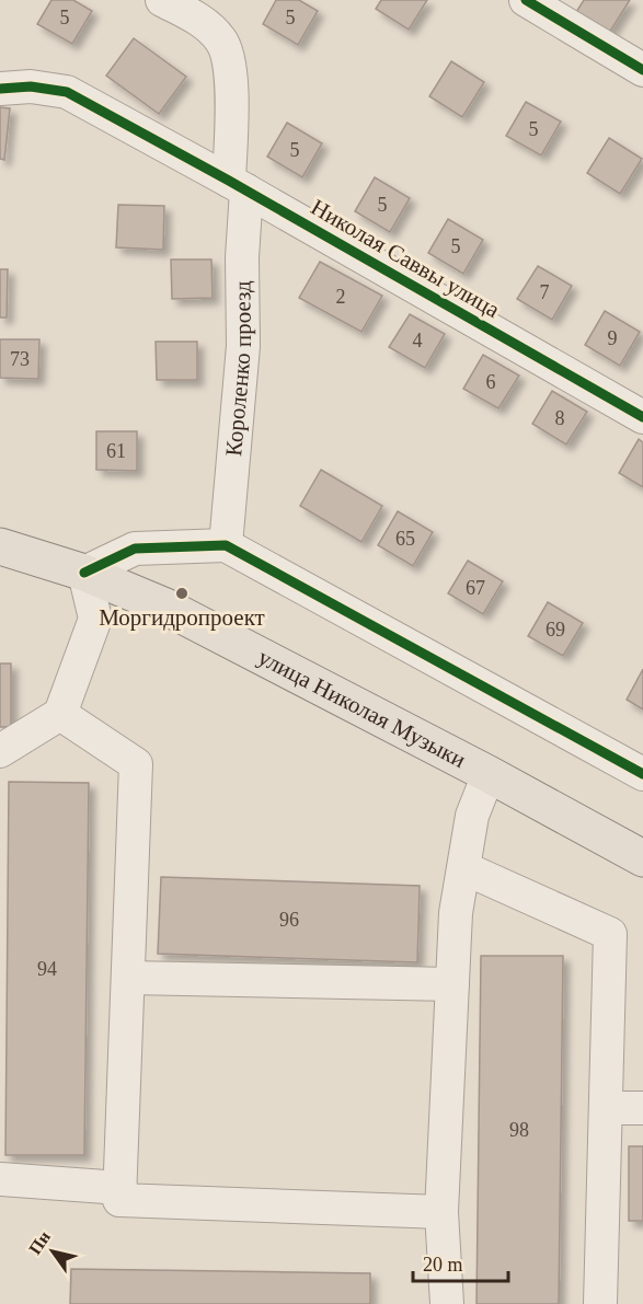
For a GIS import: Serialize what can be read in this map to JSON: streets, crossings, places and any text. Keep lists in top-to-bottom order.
{
  "streets": {
    "main road": ["улица Николая Музыки"],
    "street": ["Николая Саввы улица", "Короленко проезд"]
  },
  "crossings": [
    ["Николая Саввы улица", "Короленко проезд"]
  ],
  "places": ["Моргидропроект"],
  "house_numbers": [
    "5",
    "5",
    "5",
    "5",
    "5",
    "5",
    "7",
    "2",
    "9",
    "4",
    "73",
    "6",
    "8",
    "61",
    "65",
    "67",
    "69",
    "96",
    "94",
    "98"
  ],
  "scale_bar": "20 m",
  "north": "top left"
}
